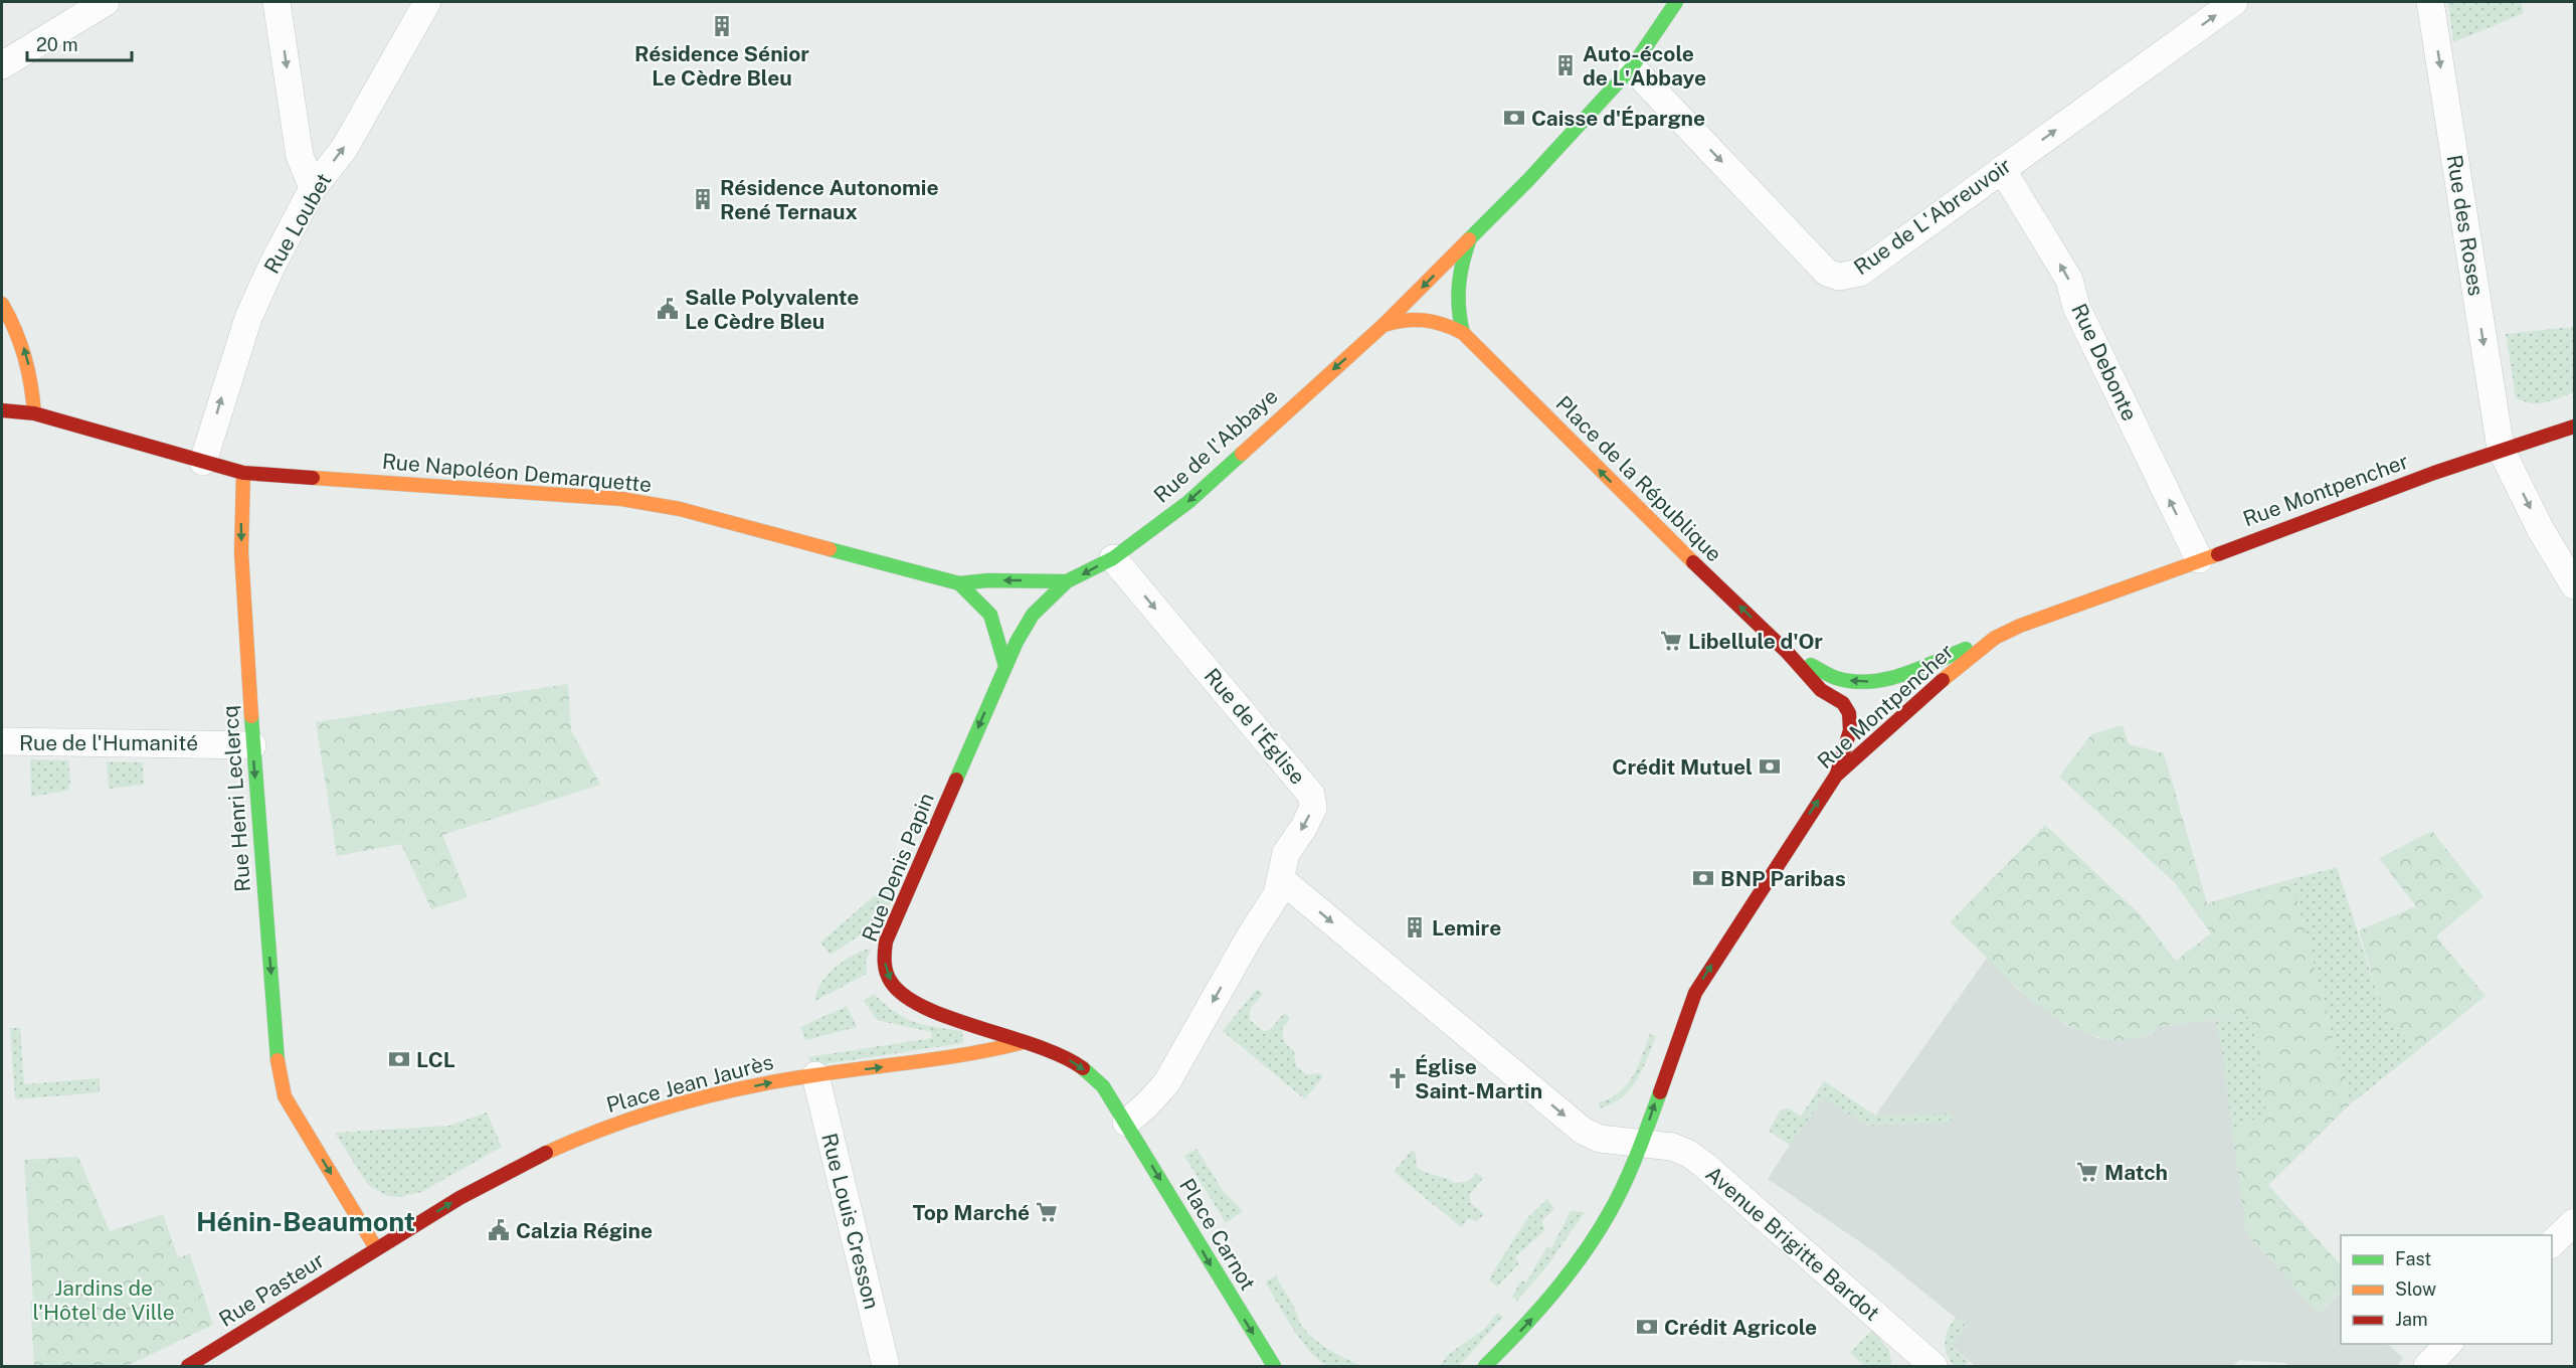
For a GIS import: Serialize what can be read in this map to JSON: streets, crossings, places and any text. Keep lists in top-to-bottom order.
{
  "streets": {
    "main road": [
      "Rue de l'Abbaye",
      "Rue Napoléon Demarquette",
      "Place de la République",
      "Rue Montpencher",
      "Rue Henri Leclercq",
      "Rue Denis Papin",
      "Place Jean Jaurès",
      "Place Carnot",
      "Rue Pasteur"
    ],
    "street": [
      "Rue de L'Abreuvoir",
      "Rue Loubet",
      "Rue des Roses",
      "Rue Debonte",
      "Rue de l'Église",
      "Rue de l'Humanité",
      "Rue Louis Cresson",
      "Avenue Brigitte Bardot"
    ]
  },
  "crossings": [
    ["Rue de L'Abreuvoir", "Rue Debonte"],
    ["Rue de L'Abreuvoir", "Rue de l'Abbaye"],
    ["Rue Loubet", "Rue Napoléon Demarquette"],
    ["Rue des Roses", "Rue Montpencher"],
    ["Rue Debonte", "Rue Montpencher"],
    ["Rue de l'Abbaye", "Rue Napoléon Demarquette"],
    ["Rue de l'Abbaye", "Place de la République"],
    ["Rue de l'Abbaye", "Rue de l'Église"],
    ["Rue de l'Abbaye", "Rue Denis Papin"],
    ["Rue Napoléon Demarquette", "Rue Henri Leclercq"],
    ["Rue Napoléon Demarquette", "Rue Denis Papin"],
    ["Place de la République", "Rue Montpencher"],
    ["Rue Montpencher", "Avenue Brigitte Bardot"],
    ["Rue de l'Église", "Place Carnot"],
    ["Rue de l'Église", "Avenue Brigitte Bardot"],
    ["Rue de l'Humanité", "Rue Henri Leclercq"],
    ["Rue Henri Leclercq", "Place Jean Jaurès"],
    ["Rue Henri Leclercq", "Rue Pasteur"],
    ["Rue Denis Papin", "Place Jean Jaurès"],
    ["Place Jean Jaurès", "Rue Louis Cresson"],
    ["Place Jean Jaurès", "Rue Pasteur"]
  ],
  "one_way": [
    "Rue Loubet",
    "Rue des Roses",
    "Rue Debonte",
    "Rue de l'Abbaye",
    "Place de la République",
    "Rue Montpencher",
    "Rue de l'Église",
    "Rue Henri Leclercq",
    "Place Jean Jaurès",
    "Place Carnot",
    "Avenue Brigitte Bardot"
  ],
  "districts": ["Hénin-Beaumont"],
  "parks": ["Jardins de l'Hôtel de Ville"],
  "places": {
    "building": [
      "Résidence Sénior Le Cèdre Bleu",
      "Auto-école de L'Abbaye",
      "Résidence Autonomie René Ternaux",
      "Lemire"
    ],
    "bank": [
      "Caisse d'Épargne",
      "Crédit Mutuel",
      "BNP Paribas",
      "LCL",
      "Crédit Agricole"
    ],
    "public building": ["Salle Polyvalente Le Cèdre Bleu", "Calzia Régine"],
    "supermarket": ["Libellule d'Or", "Match", "Top Marché"],
    "church": ["Église Saint-Martin"]
  },
  "legend": ["Fast", "Slow", "Jam"],
  "scale_bar": "20 m"
}
